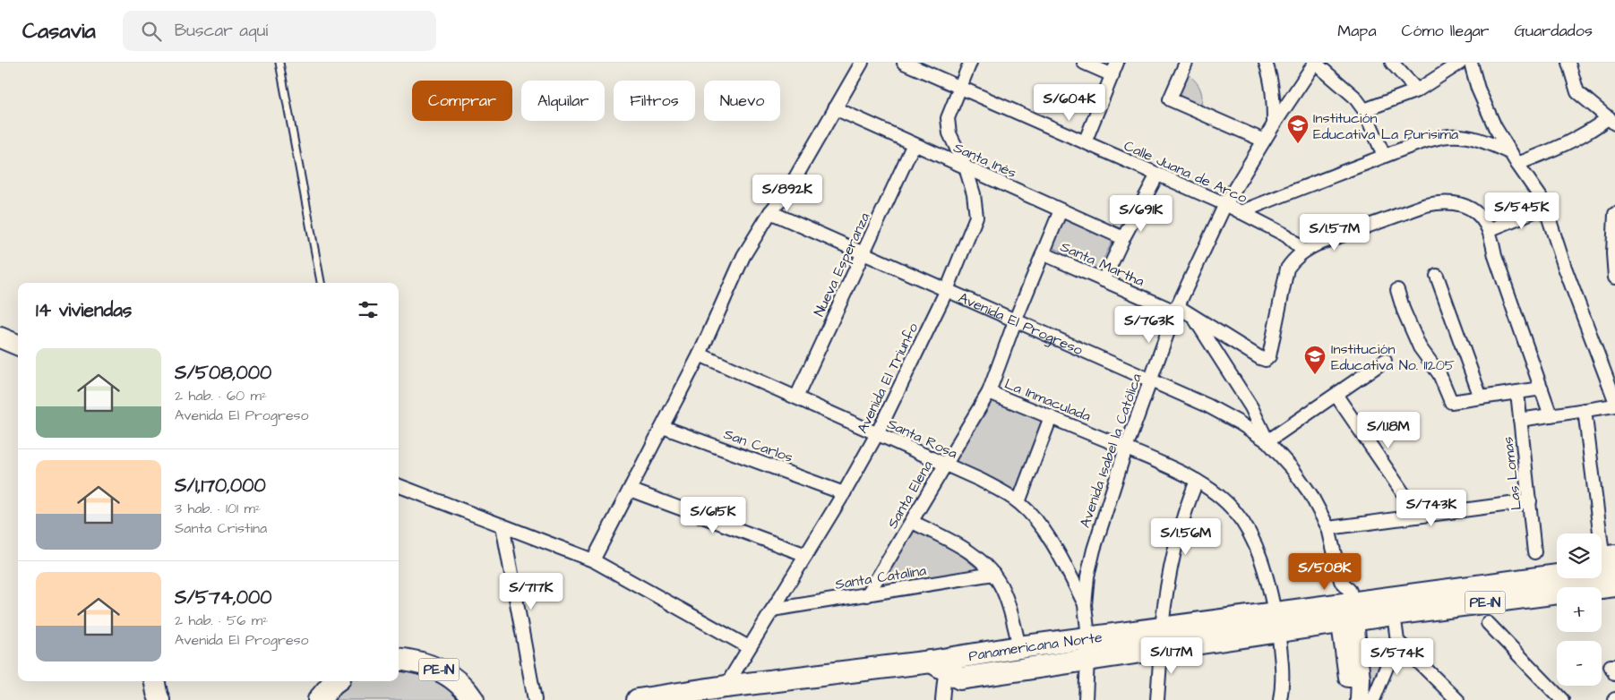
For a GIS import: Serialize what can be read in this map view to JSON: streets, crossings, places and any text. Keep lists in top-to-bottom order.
{
  "streets": {
    "highway": ["PE-1N", "Panamericana Norte"],
    "main road": ["Avenida El Progreso"],
    "street": [
      "Santa Inés",
      "Calle Juana de Arco",
      "Santa Martha",
      "Nueva Esperanza",
      "Avenida El Triunfo",
      "La Inmaculada",
      "Santa Rosa",
      "San Carlos",
      "Avenida Isabel la Católica",
      "Las Lomas",
      "Santa Elena",
      "Santa Catalina"
    ]
  },
  "crossings": [
    ["Santa Inés", "Nueva Esperanza"],
    ["Santa Inés", "Avenida El Triunfo"],
    ["Santa Inés", "Santa Elena"],
    ["Calle Juana de Arco", "Santa Martha"],
    ["Calle Juana de Arco", "Avenida El Triunfo"],
    ["Calle Juana de Arco", "Avenida Isabel la Católica"],
    ["Santa Martha", "Avenida Isabel la Católica"],
    ["Santa Martha", "Santa Elena"],
    ["Nueva Esperanza", "Avenida El Progreso"],
    ["Nueva Esperanza", "Santa Rosa"],
    ["Avenida El Progreso", "Avenida El Triunfo"],
    ["Avenida El Progreso", "Avenida Isabel la Católica"],
    ["Avenida El Progreso", "Santa Elena"],
    ["Avenida El Progreso", "Panamericana Norte"],
    ["Avenida El Triunfo", "Santa Rosa"],
    ["Avenida El Triunfo", "San Carlos"],
    ["Avenida El Triunfo", "Santa Catalina"],
    ["Avenida El Triunfo", "Panamericana Norte"],
    ["La Inmaculada", "Avenida Isabel la Católica"],
    ["La Inmaculada", "Santa Elena"],
    ["La Inmaculada", "Panamericana Norte"],
    ["Santa Rosa", "Avenida Isabel la Católica"],
    ["Santa Rosa", "Santa Elena"],
    ["Avenida Isabel la Católica", "Panamericana Norte"],
    ["Santa Elena", "Santa Catalina"]
  ],
  "places": {
    "school or university": ["Institución Educativa La Purisima", "Institución Educativa No. 11205"]
  },
  "page": {
    "header": "Casavia",
    "search": "Buscar aquí",
    "nav": ["Mapa", "Cómo llegar", "Guardados"],
    "chip": [
      "Comprar",
      "Alquilar",
      "Filtros",
      "Nuevo"
    ],
    "price": [
      "S/604K",
      "S/892K",
      "S/545K",
      "S/691K",
      "S/1.57M",
      "S/763K",
      "S/1.18M",
      "S/743K",
      "S/615K",
      "S/1.56M",
      "S/508K",
      "S/717K",
      "S/1.17M",
      "S/574K"
    ],
    "heading": "14 viviendas",
    "list": [
      {
        "name": "S/508,000",
        "note": "2 hab. · 60 m² · Avenida El Progreso"
      },
      {
        "name": "S/1,170,000",
        "note": "3 hab. · 101 m² · Santa Cristina"
      },
      {
        "name": "S/574,000",
        "note": "2 hab. · 56 m² · Avenida El Progreso"
      }
    ],
    "map_buttons": ["+", "−"]
  }
}
